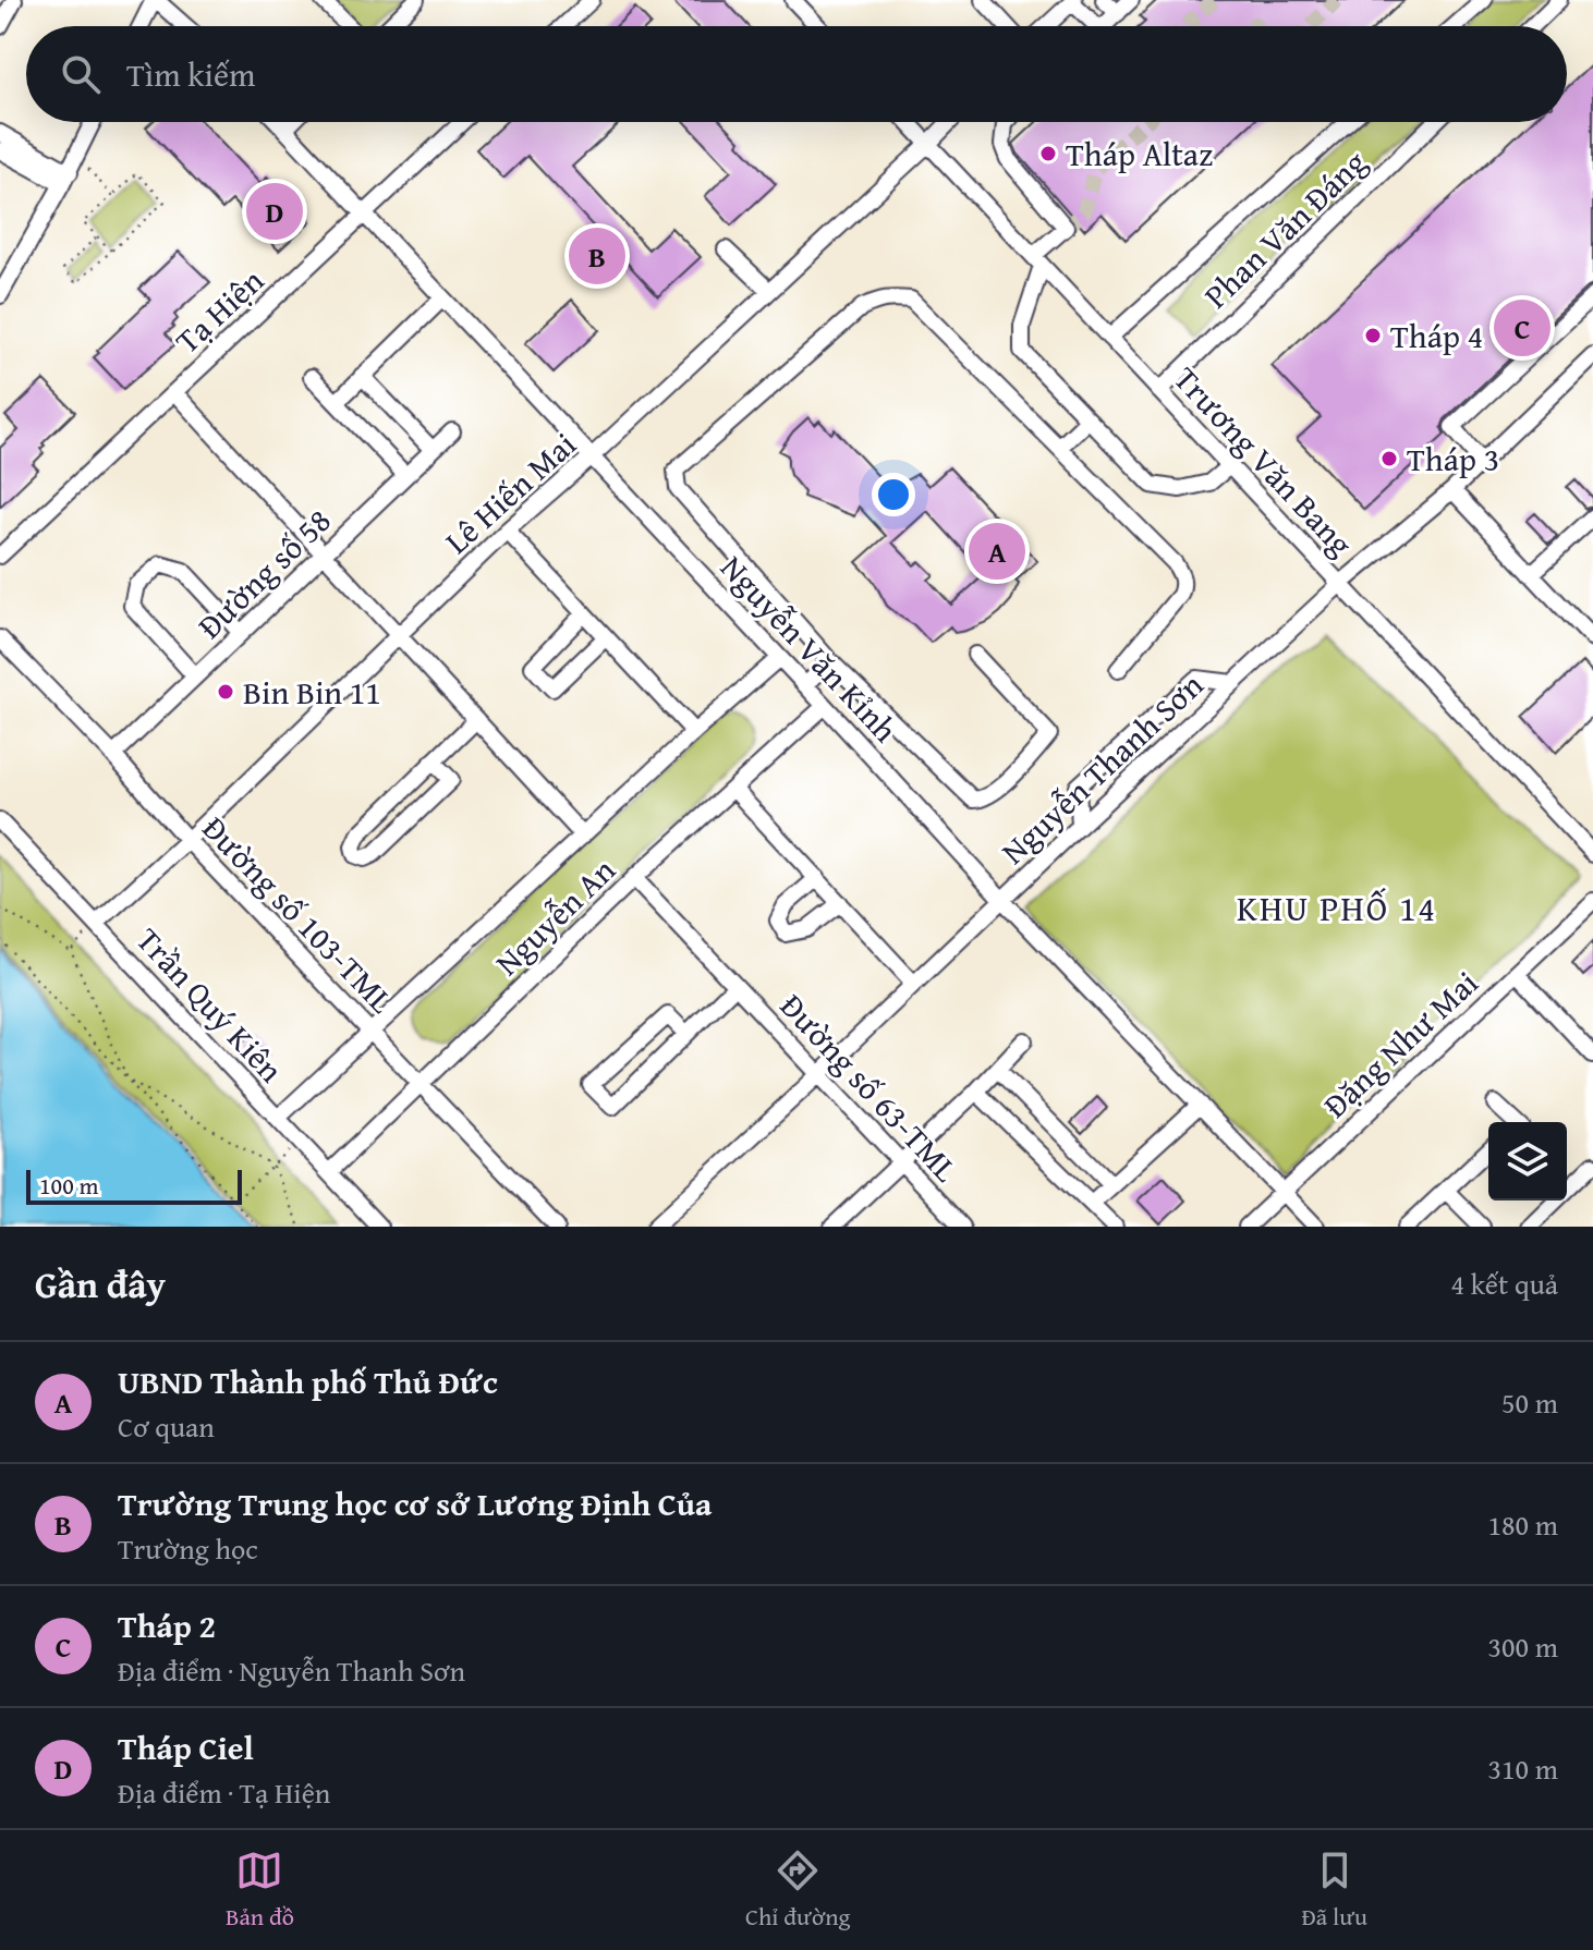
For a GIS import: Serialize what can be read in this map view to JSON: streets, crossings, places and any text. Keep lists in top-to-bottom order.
{
  "streets": {
    "street": [
      "Phan Văn Đáng",
      "Tạ Hiện",
      "Trương Văn Bang",
      "Lê Hiến Mai",
      "Đường số 58",
      "Nguyễn Văn Kỉnh",
      "Nguyễn Thanh Sơn",
      "Đường số 103-TML",
      "Nguyễn An",
      "Trần Quý Kiên",
      "Đặng Như Mai",
      "Đường số 63-TML"
    ]
  },
  "crossings": [
    ["Phan Văn Đáng", "Trương Văn Bang"],
    ["Tạ Hiện", "Nguyễn Văn Kỉnh"],
    ["Trương Văn Bang", "Lê Hiến Mai"],
    ["Trương Văn Bang", "Nguyễn Thanh Sơn"],
    ["Lê Hiến Mai", "Nguyễn Văn Kỉnh"],
    ["Lê Hiến Mai", "Đường số 103-TML"],
    ["Lê Hiến Mai", "Trần Quý Kiên"],
    ["Đường số 58", "Đường số 103-TML"],
    ["Nguyễn Văn Kỉnh", "Nguyễn Thanh Sơn"],
    ["Nguyễn Văn Kỉnh", "Nguyễn An"],
    ["Nguyễn Văn Kỉnh", "Đặng Như Mai"],
    ["Nguyễn Thanh Sơn", "Đường số 63-TML"],
    ["Đường số 103-TML", "Nguyễn An"],
    ["Nguyễn An", "Trần Quý Kiên"],
    ["Nguyễn An", "Đường số 63-TML"]
  ],
  "districts": ["KHU PHỐ 14"],
  "places": [
    "Tháp Altaz",
    "Tháp 4",
    "Tháp 3",
    "Bin Bin 11"
  ],
  "scale_bar": "100 m",
  "page": {
    "search": "Tìm kiếm",
    "pins": [
      "D",
      "B",
      "C",
      "A"
    ],
    "scale": "100 m",
    "heading": ["Gần đây", "4 kết quả"],
    "list": [
      {
        "mark": "A",
        "name": "UBND Thành phố Thủ Đức",
        "note": "Cơ quan",
        "value": "50 m"
      },
      {
        "mark": "B",
        "name": "Trường Trung học cơ sở Lương Định Của",
        "note": "Trường học",
        "value": "180 m"
      },
      {
        "mark": "C",
        "name": "Tháp 2",
        "note": "Địa điểm · Nguyễn Thanh Sơn",
        "value": "300 m"
      },
      {
        "mark": "D",
        "name": "Tháp Ciel",
        "note": "Địa điểm · Tạ Hiện",
        "value": "310 m"
      }
    ],
    "nav": ["Bản đồ", "Chỉ đường", "Đã lưu"]
  }
}
